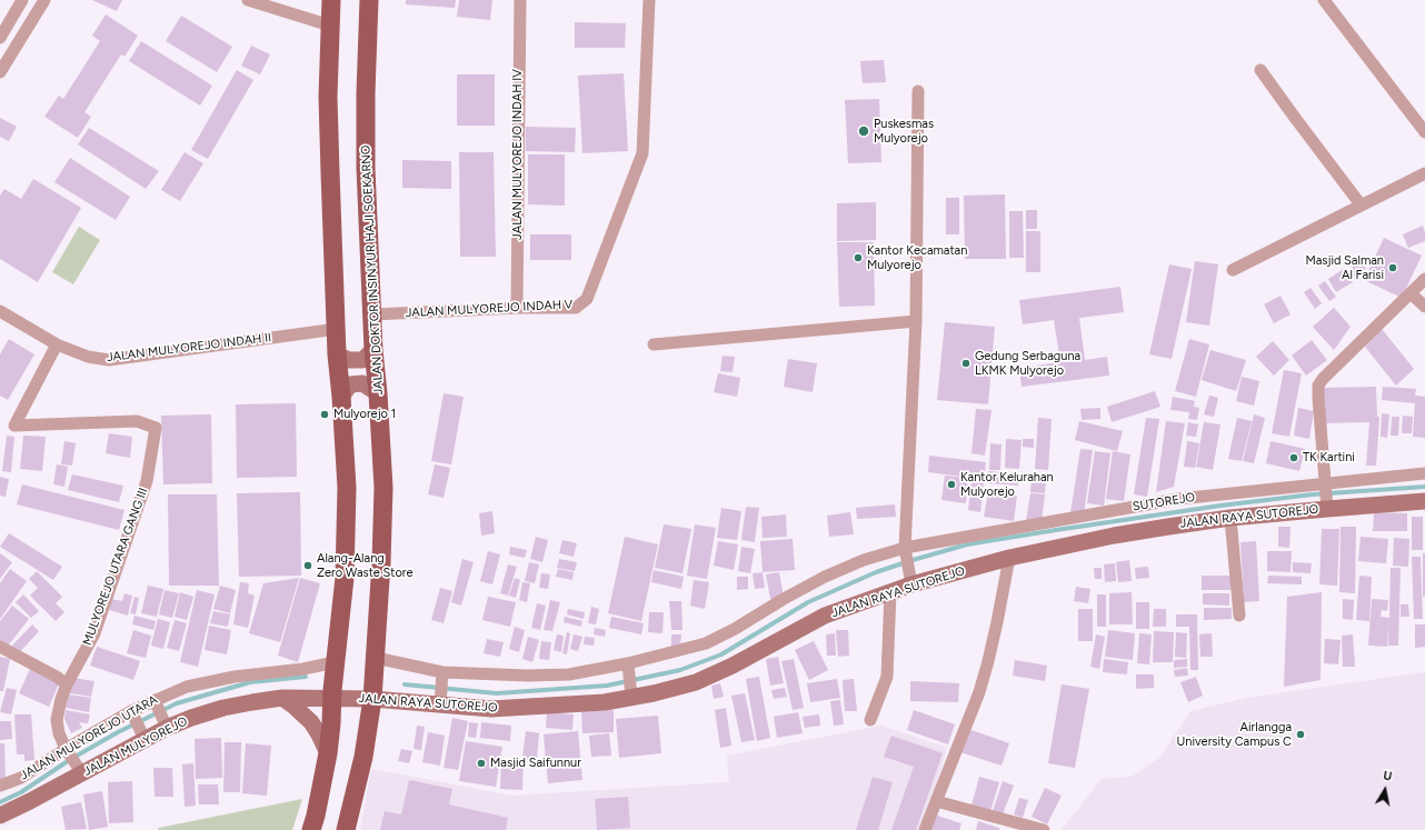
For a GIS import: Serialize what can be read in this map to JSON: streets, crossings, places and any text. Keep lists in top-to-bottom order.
{
  "streets": {
    "main road": ["JALAN DOKTOR INSINYUR HAJI SOEKARNO", "JALAN RAYA SUTOREJO", "JALAN MULYOREJO"],
    "street": [
      "JALAN MULYOREJO INDAH IV",
      "JALAN MULYOREJO INDAH V",
      "JALAN MULYOREJO INDAH II",
      "SUTOREJO",
      "MULYOREJO UTARA GANG III",
      "JALAN MULYOREJO UTARA"
    ]
  },
  "crossings": [
    ["JALAN MULYOREJO INDAH IV", "JALAN MULYOREJO INDAH V"],
    ["JALAN DOKTOR INSINYUR HAJI SOEKARNO", "JALAN MULYOREJO INDAH V"],
    ["JALAN DOKTOR INSINYUR HAJI SOEKARNO", "SUTOREJO"],
    ["JALAN DOKTOR INSINYUR HAJI SOEKARNO", "JALAN RAYA SUTOREJO"],
    ["JALAN MULYOREJO INDAH II", "MULYOREJO UTARA GANG III"],
    ["JALAN RAYA SUTOREJO", "JALAN MULYOREJO UTARA"],
    ["JALAN RAYA SUTOREJO", "JALAN MULYOREJO"],
    ["MULYOREJO UTARA GANG III", "JALAN MULYOREJO UTARA"],
    ["MULYOREJO UTARA GANG III", "JALAN MULYOREJO"],
    ["JALAN MULYOREJO UTARA", "JALAN MULYOREJO"]
  ],
  "places": [
    "Puskesmas Mulyorejo",
    "Kantor Kecamatan Mulyorejo",
    "Masjid Salman Al Farisi",
    "Gedung Serbaguna LKMK Mulyorejo",
    "Mulyorejo 1",
    "TK Kartini",
    "Kantor Kelurahan Mulyorejo",
    "Alang-Alang Zero Waste Store",
    "Airlangga University Campus C",
    "Masjid Saifunnur"
  ],
  "north": "top"
}
